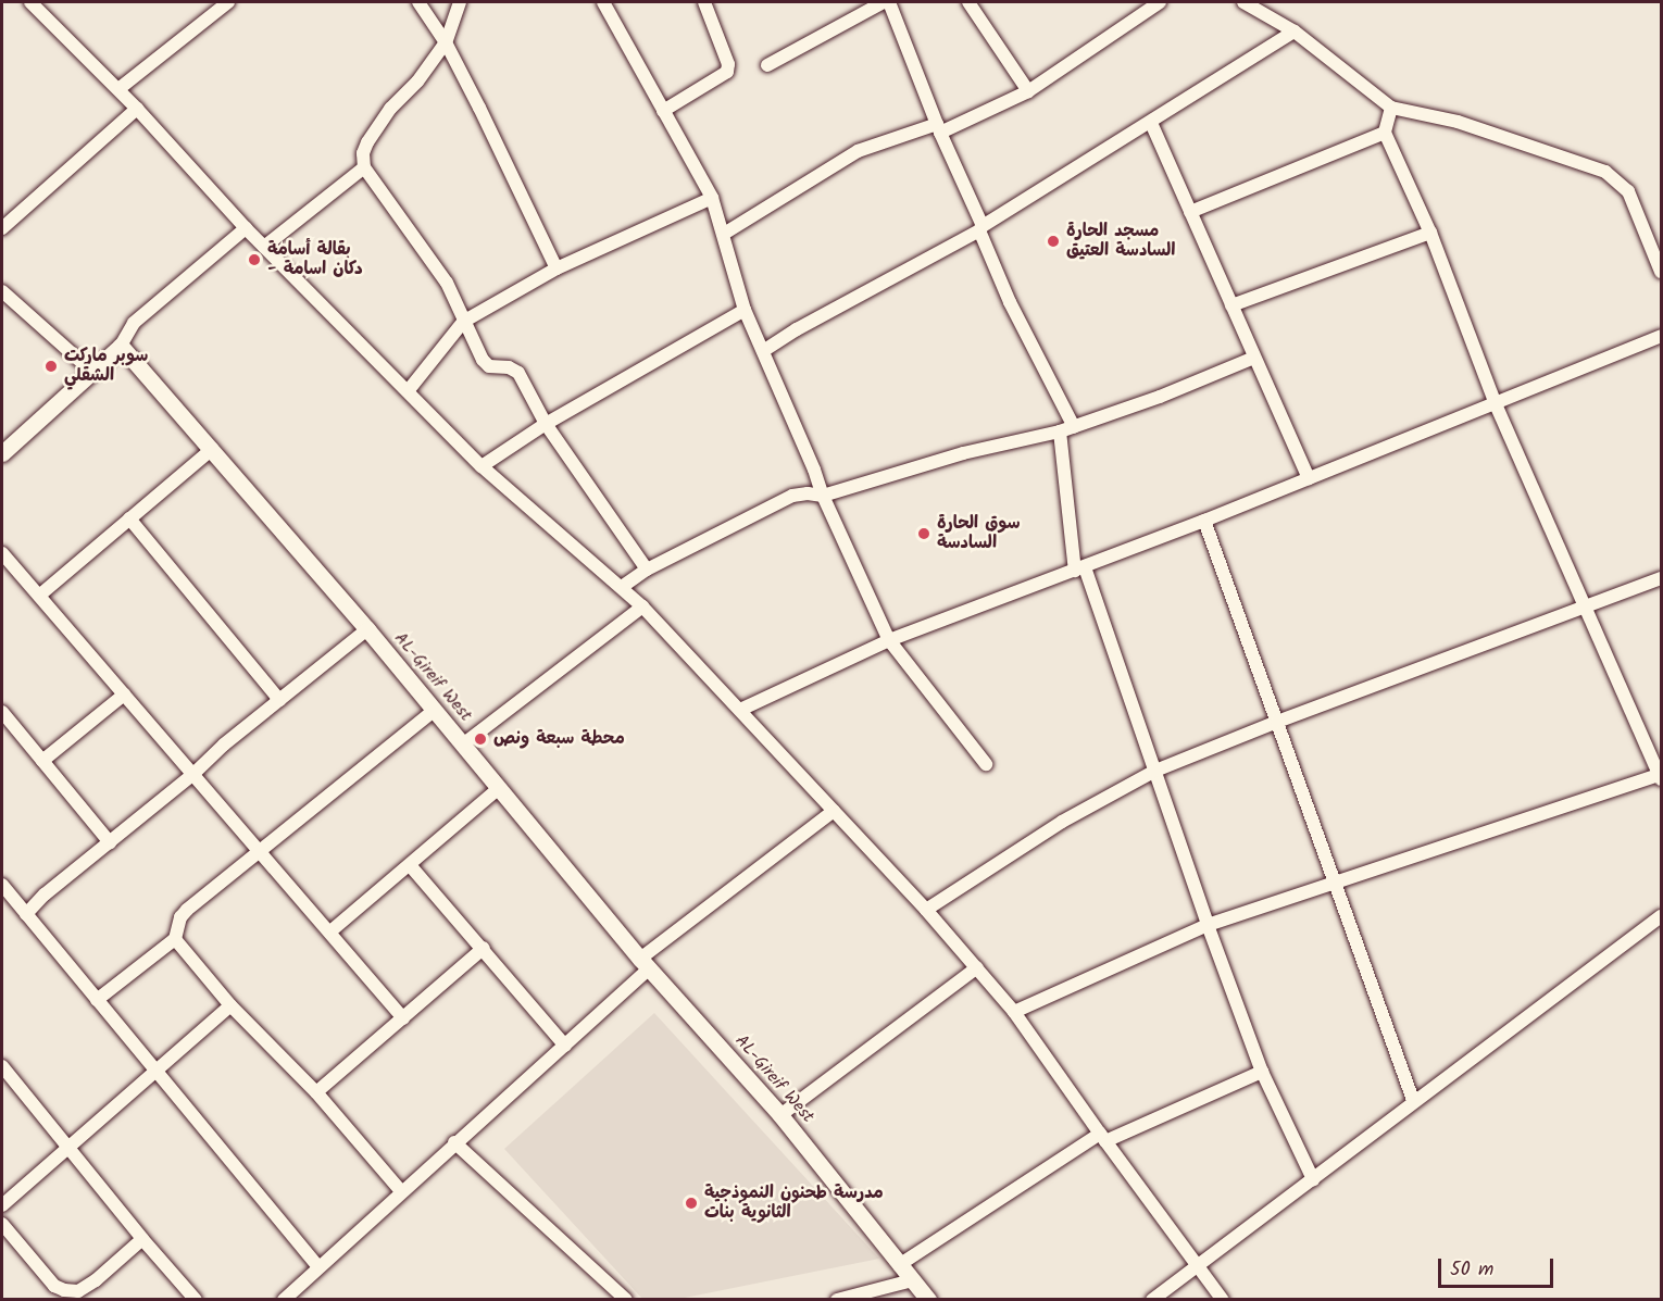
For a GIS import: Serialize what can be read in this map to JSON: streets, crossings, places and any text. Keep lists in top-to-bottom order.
{
  "streets": {
    "street": ["AL-Gireif West"]
  },
  "places": [
    "مسجد الحارة السادسة العتيق",
    "بقالة أسامة - دكان اسامة",
    "سوبر ماركت الشقلي",
    "سوق الحارة السادسة",
    "محطة سبعة ونص",
    "مدرسة طحنون النموذجية الثانوية بنات"
  ],
  "scale_bar": "50 m"
}
